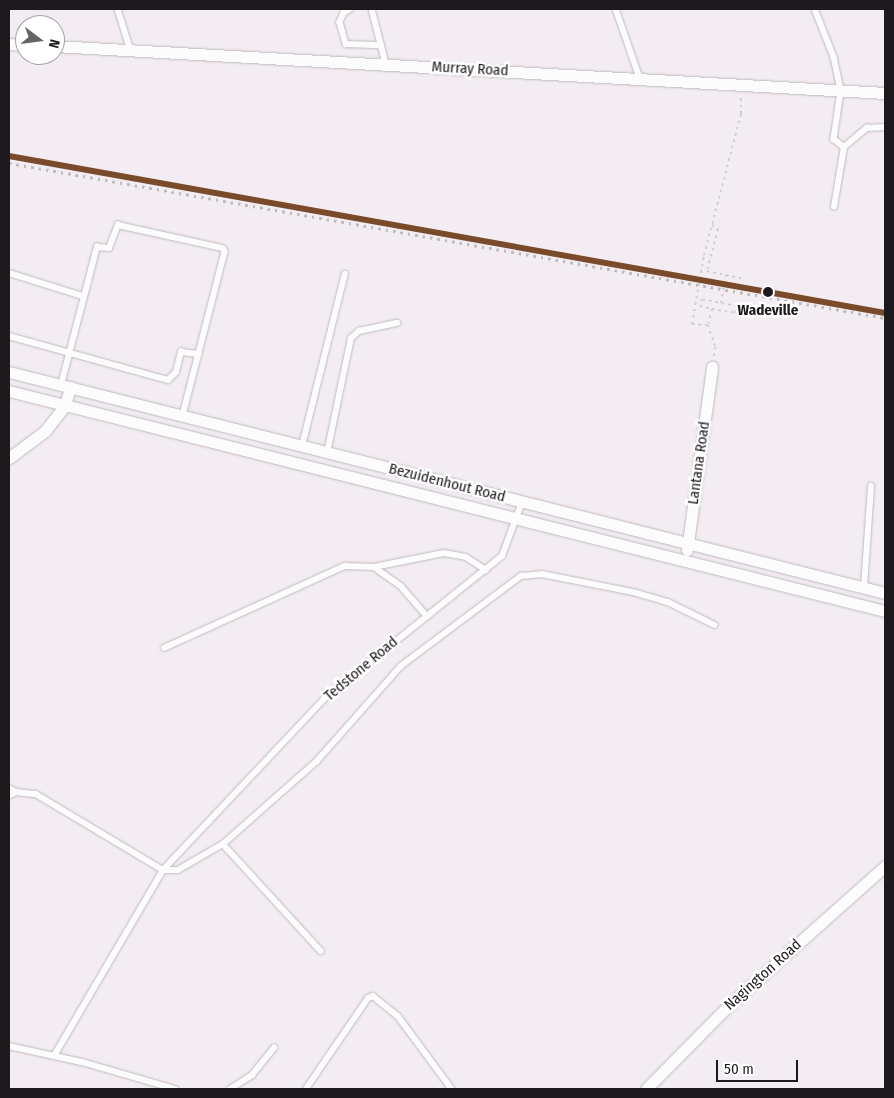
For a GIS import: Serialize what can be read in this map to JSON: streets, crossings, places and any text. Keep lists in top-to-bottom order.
{
  "streets": {
    "street": [
      "Murray Road",
      "Lantana Road",
      "Bezuidenhout Road",
      "Nagington Road"
    ],
    "lane": ["Tedstone Road"]
  },
  "crossings": [
    ["Lantana Road", "Bezuidenhout Road"],
    ["Bezuidenhout Road", "Tedstone Road"]
  ],
  "places": ["Wadeville"],
  "scale_bar": "50 m",
  "north": "right"
}
